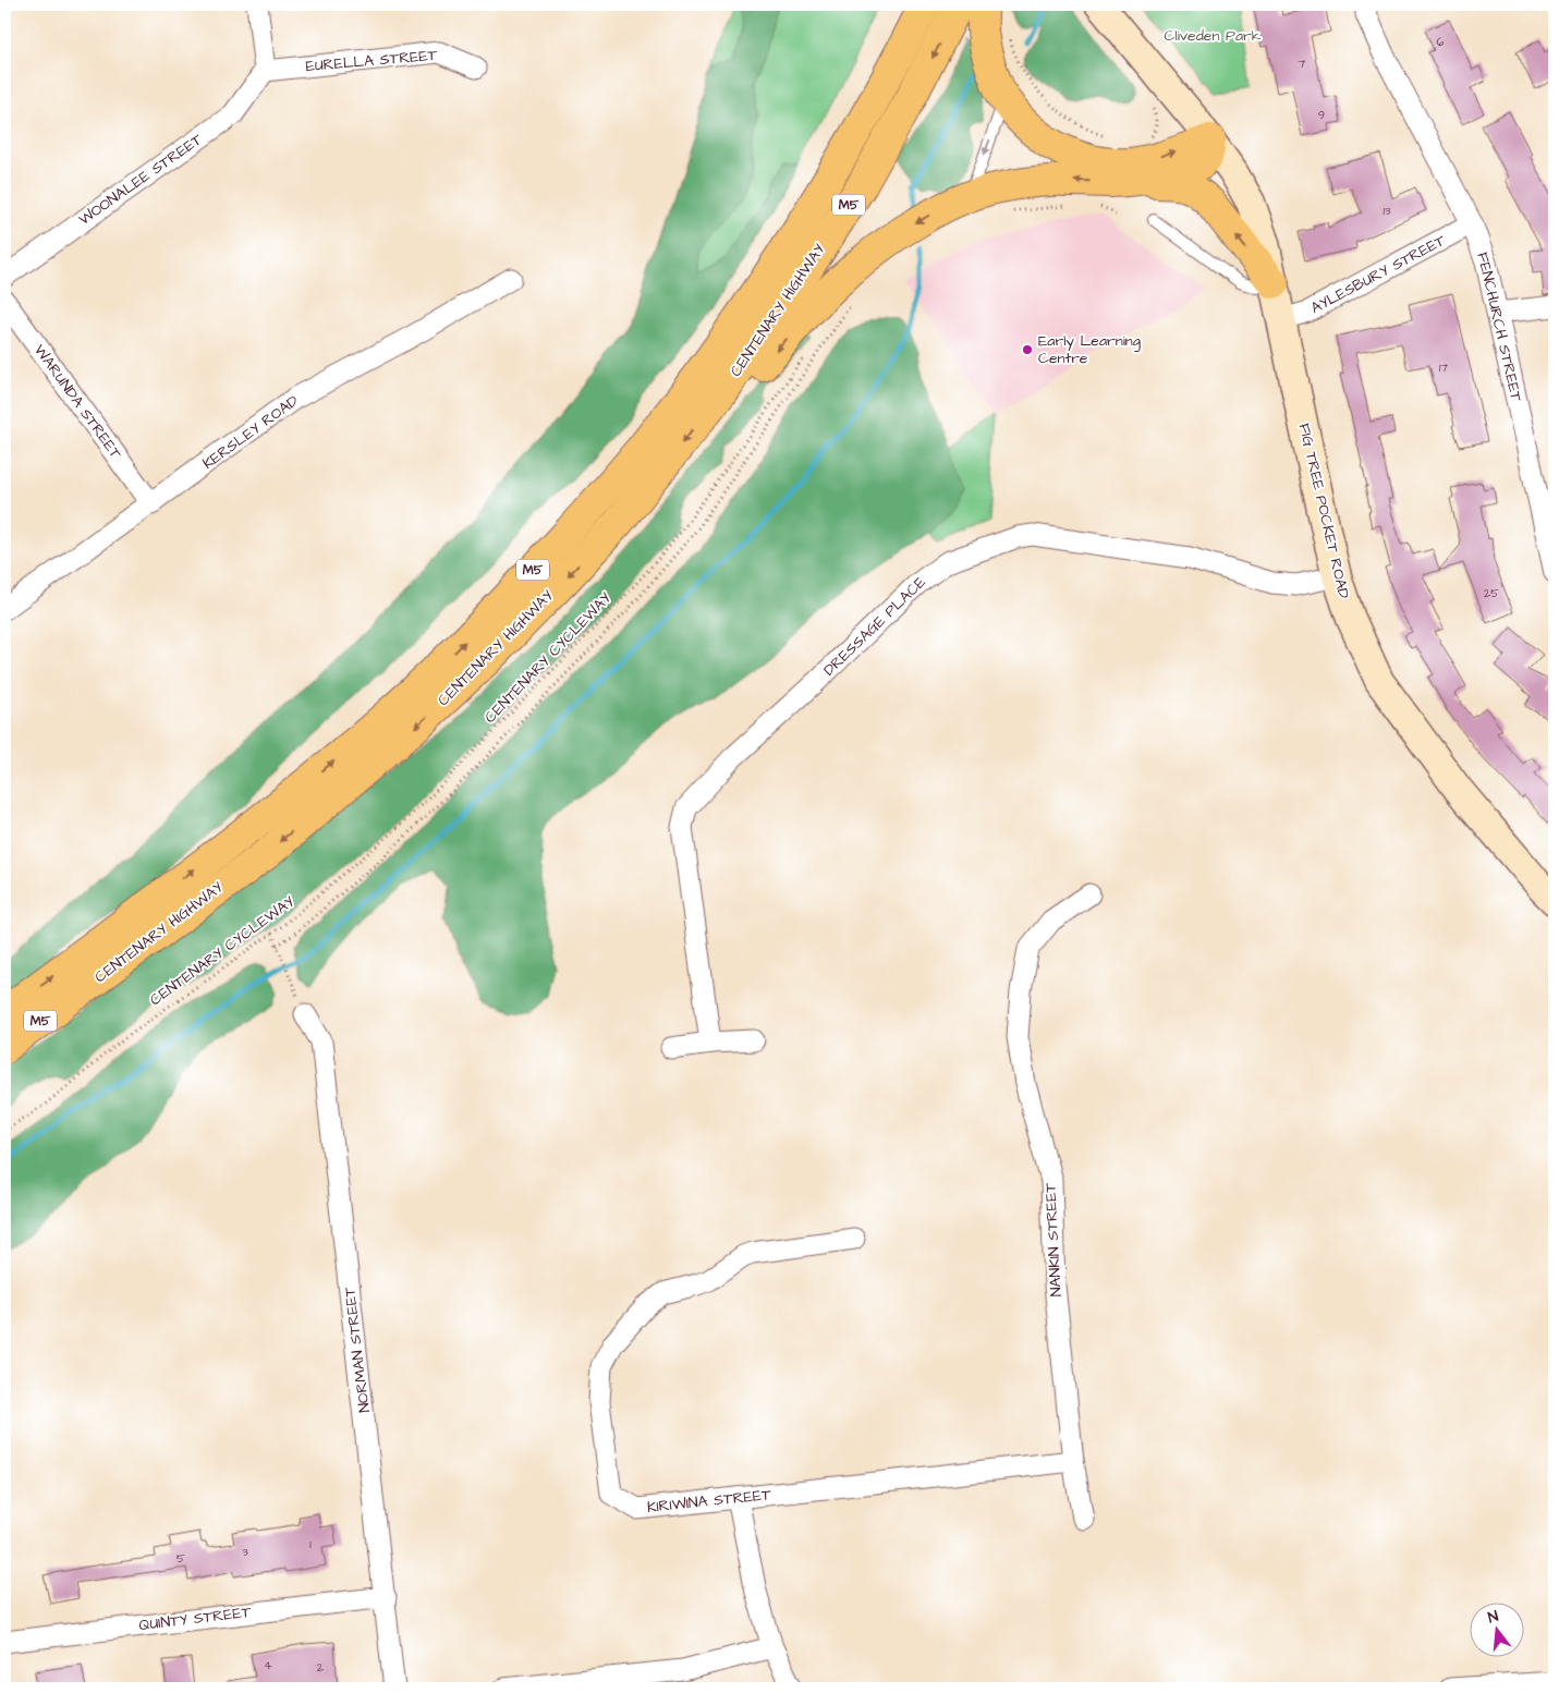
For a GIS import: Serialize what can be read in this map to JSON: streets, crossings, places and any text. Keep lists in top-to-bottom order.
{
  "streets": {
    "highway": ["M5", "CENTENARY HIGHWAY"],
    "main road": ["FIG TREE POCKET ROAD"],
    "street": [
      "EURELLA STREET",
      "WOONALEE STREET",
      "AYLESBURY STREET",
      "FENCHURCH STREET",
      "WARUNDA STREET",
      "KERSLEY ROAD",
      "DRESSAGE PLACE",
      "NANKIN STREET",
      "NORMAN STREET",
      "KIRIWINA STREET",
      "QUINTY STREET"
    ],
    "path": ["CENTENARY CYCLEWAY"]
  },
  "crossings": [
    ["EURELLA STREET", "WOONALEE STREET"],
    ["AYLESBURY STREET", "FENCHURCH STREET"],
    ["AYLESBURY STREET", "FIG TREE POCKET ROAD"],
    ["WARUNDA STREET", "KERSLEY ROAD"],
    ["FIG TREE POCKET ROAD", "DRESSAGE PLACE"],
    ["NANKIN STREET", "KIRIWINA STREET"],
    ["NORMAN STREET", "QUINTY STREET"]
  ],
  "parks": ["Cliveden Park"],
  "places": ["Early Learning Centre"],
  "house_numbers": [
    "6",
    "7",
    "9",
    "13",
    "17",
    "25",
    "1",
    "3",
    "5",
    "4",
    "2"
  ],
  "north": "top"
}
